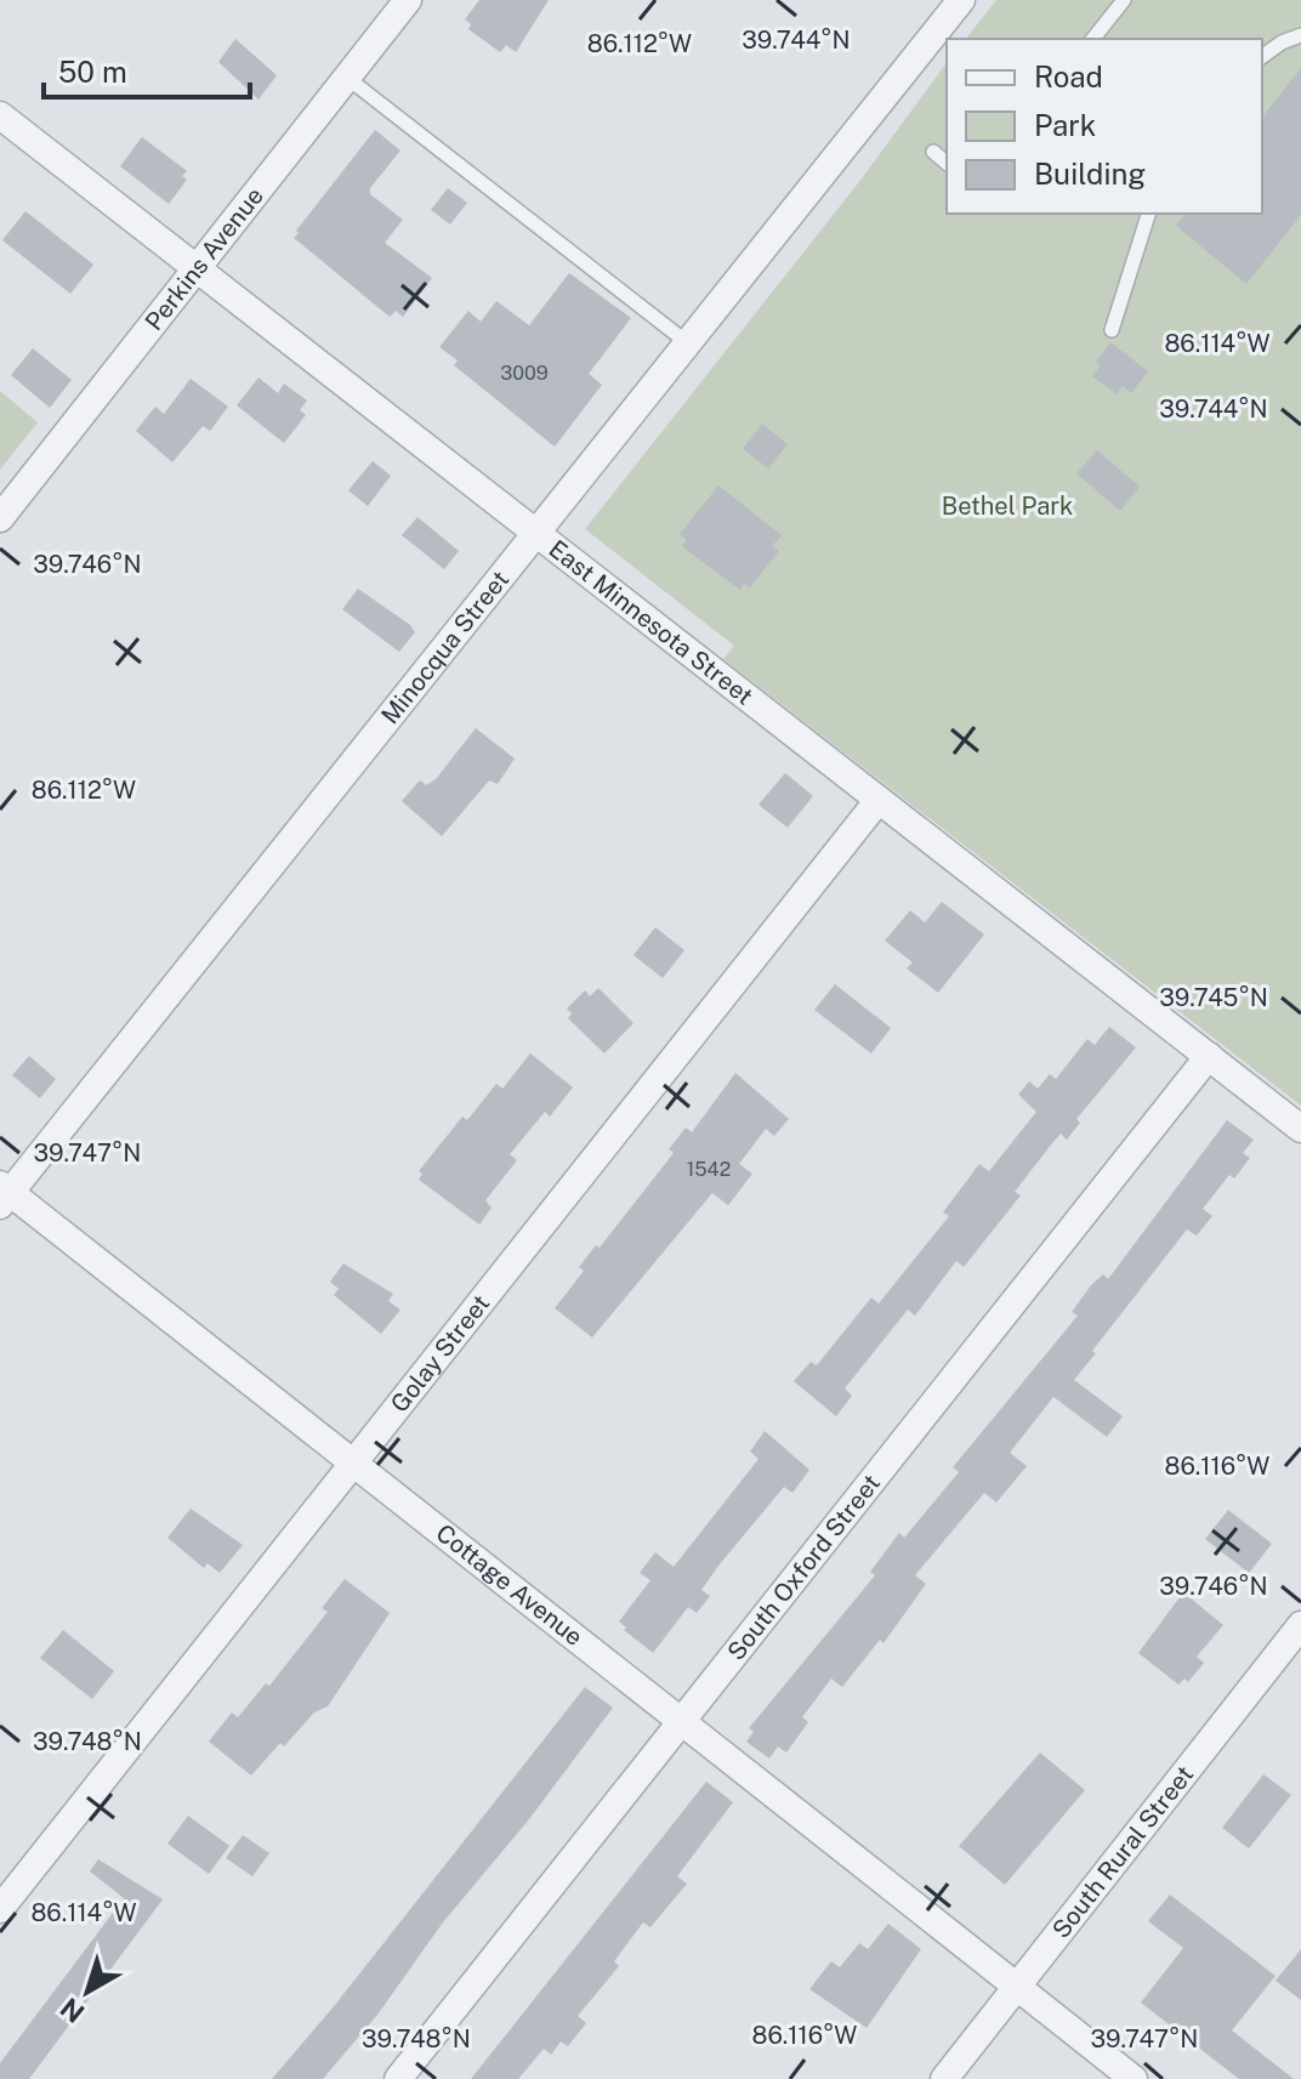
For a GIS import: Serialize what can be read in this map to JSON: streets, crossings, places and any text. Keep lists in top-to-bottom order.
{
  "streets": {
    "street": [
      "Perkins Avenue",
      "East Minnesota Street",
      "Minocqua Street",
      "Golay Street",
      "South Oxford Street",
      "Cottage Avenue",
      "South Rural Street"
    ]
  },
  "crossings": [
    ["Perkins Avenue", "East Minnesota Street"],
    ["East Minnesota Street", "Minocqua Street"],
    ["East Minnesota Street", "Golay Street"],
    ["East Minnesota Street", "South Oxford Street"],
    ["Minocqua Street", "Cottage Avenue"],
    ["Golay Street", "Cottage Avenue"],
    ["South Oxford Street", "Cottage Avenue"],
    ["Cottage Avenue", "South Rural Street"]
  ],
  "parks": ["Bethel Park"],
  "house_numbers": ["3009", "1542"],
  "legend": ["Road", "Park", "Building"],
  "scale_bar": "50 m",
  "north": "bottom left",
  "coordinates": [
    "39.744°N",
    "86.112°W",
    "86.114°W",
    "39.746°N",
    "39.745°N",
    "39.747°N",
    "86.116°W",
    "39.748°N"
  ]
}
